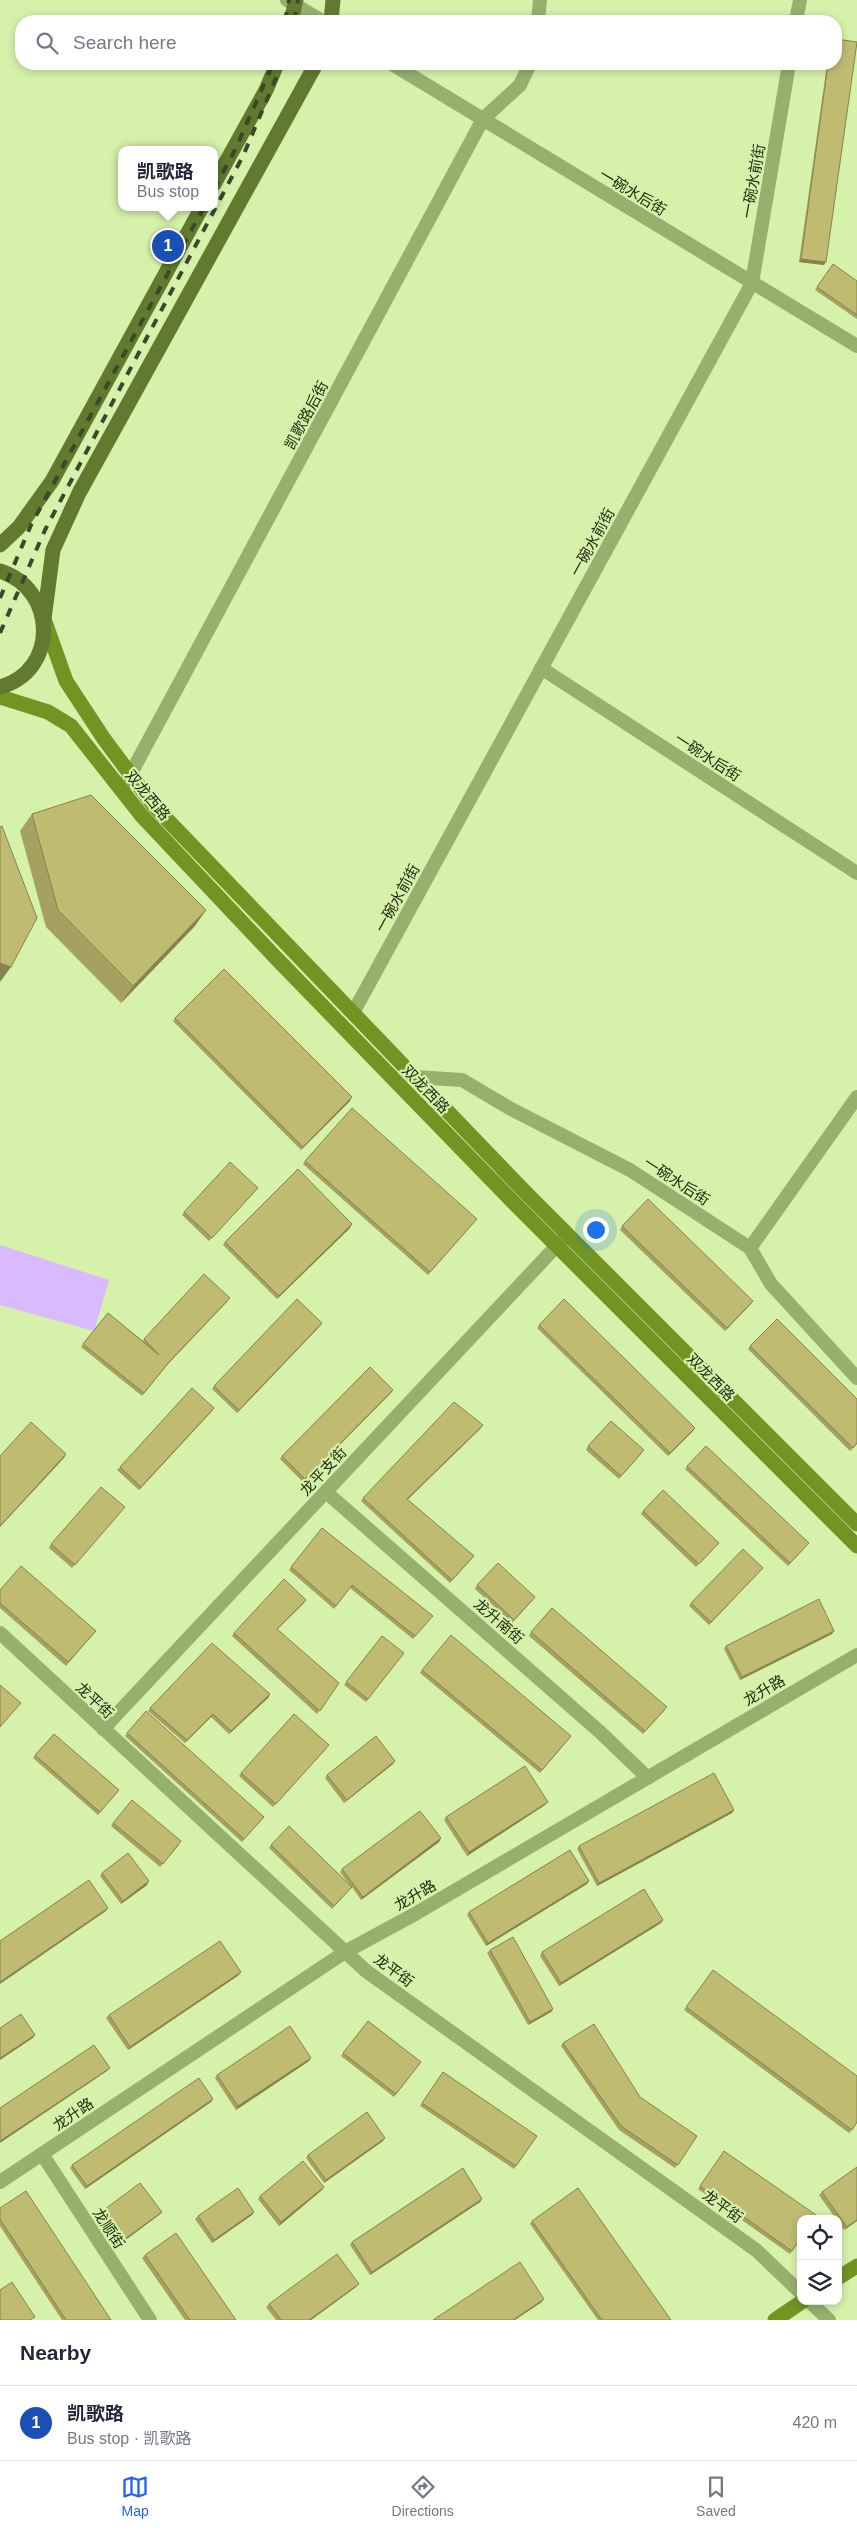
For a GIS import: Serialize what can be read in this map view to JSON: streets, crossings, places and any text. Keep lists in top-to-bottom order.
{
  "streets": {
    "main road": ["双龙西路"],
    "street": [
      "一碗水前街",
      "一碗水后街",
      "凯歌路后街",
      "龙平支街",
      "龙升南街",
      "龙升路",
      "龙平街",
      "龙顺街"
    ]
  },
  "crossings": [
    ["一碗水前街", "一碗水后街"],
    ["一碗水前街", "双龙西路"],
    ["一碗水后街", "凯歌路后街"],
    ["一碗水后街", "双龙西路"],
    ["凯歌路后街", "双龙西路"],
    ["双龙西路", "龙平支街"],
    ["龙平支街", "龙升南街"],
    ["龙平支街", "龙平街"],
    ["龙升南街", "龙升路"],
    ["龙升路", "龙平街"],
    ["龙升路", "龙顺街"]
  ],
  "page": {
    "search": "Search here",
    "popup": ["凯歌路", "Bus stop"],
    "pins": "1",
    "heading": "Nearby",
    "list": [
      {
        "mark": "1",
        "name": "凯歌路",
        "note": "Bus stop · 凯歌路",
        "value": "420 m"
      }
    ],
    "nav": ["Map", "Directions", "Saved"]
  }
}
